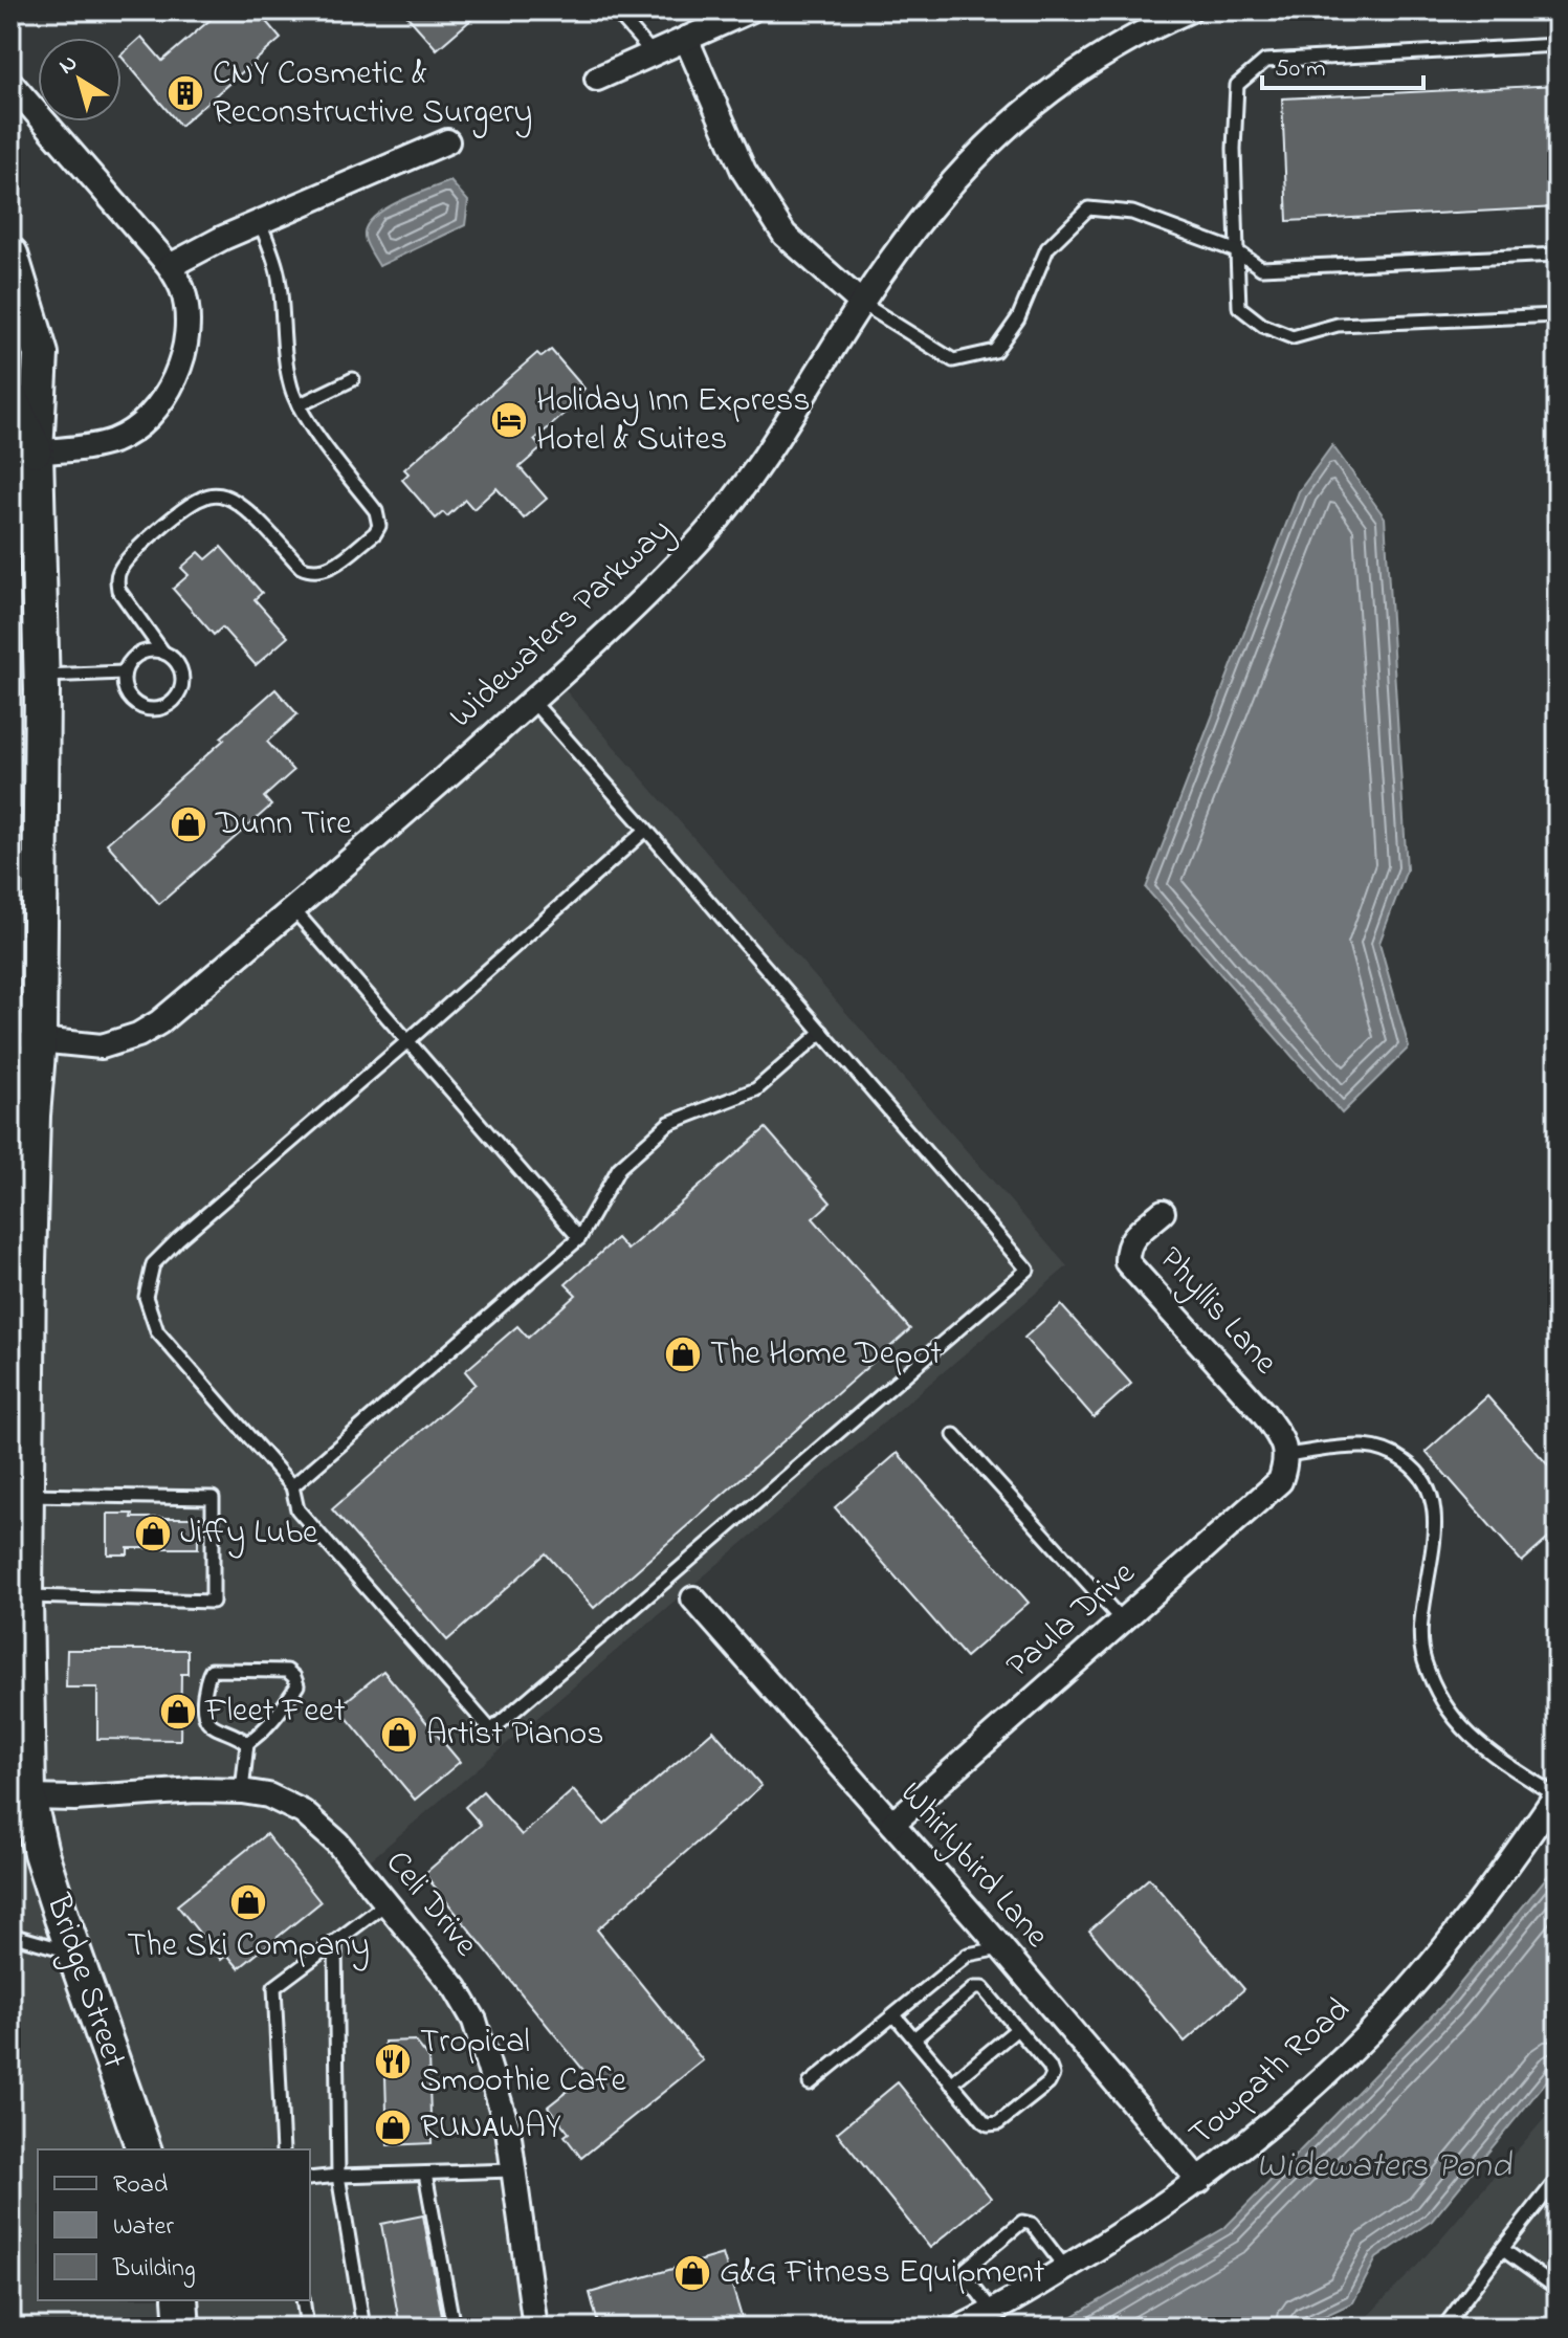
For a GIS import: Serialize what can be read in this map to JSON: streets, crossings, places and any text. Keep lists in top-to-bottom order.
{
  "streets": {
    "main road": ["Bridge Street"],
    "street": [
      "Widewaters Parkway",
      "Phyllis Lane",
      "Paula Drive",
      "Whirlybird Lane",
      "Celi Drive",
      "Towpath Road"
    ]
  },
  "crossings": [
    ["Widewaters Parkway", "Bridge Street"],
    ["Phyllis Lane", "Paula Drive"],
    ["Paula Drive", "Whirlybird Lane"],
    ["Whirlybird Lane", "Towpath Road"],
    ["Celi Drive", "Bridge Street"]
  ],
  "water": ["Widewaters Pond"],
  "places": {
    "building": ["CNY Cosmetic & Reconstructive Surgery"],
    "hotel": ["Holiday Inn Express Hotel & Suites"],
    "shop": [
      "Dunn Tire",
      "The Home Depot",
      "Jiffy Lube",
      "Fleet Feet",
      "Artist Pianos",
      "The Ski Company",
      "RUNᴀWAY",
      "G&G Fitness Equipment"
    ],
    "restaurant": ["Tropical Smoothie Cafe"]
  },
  "legend": ["Road", "Water", "Building"],
  "scale_bar": "50 m",
  "north": "top left"
}
